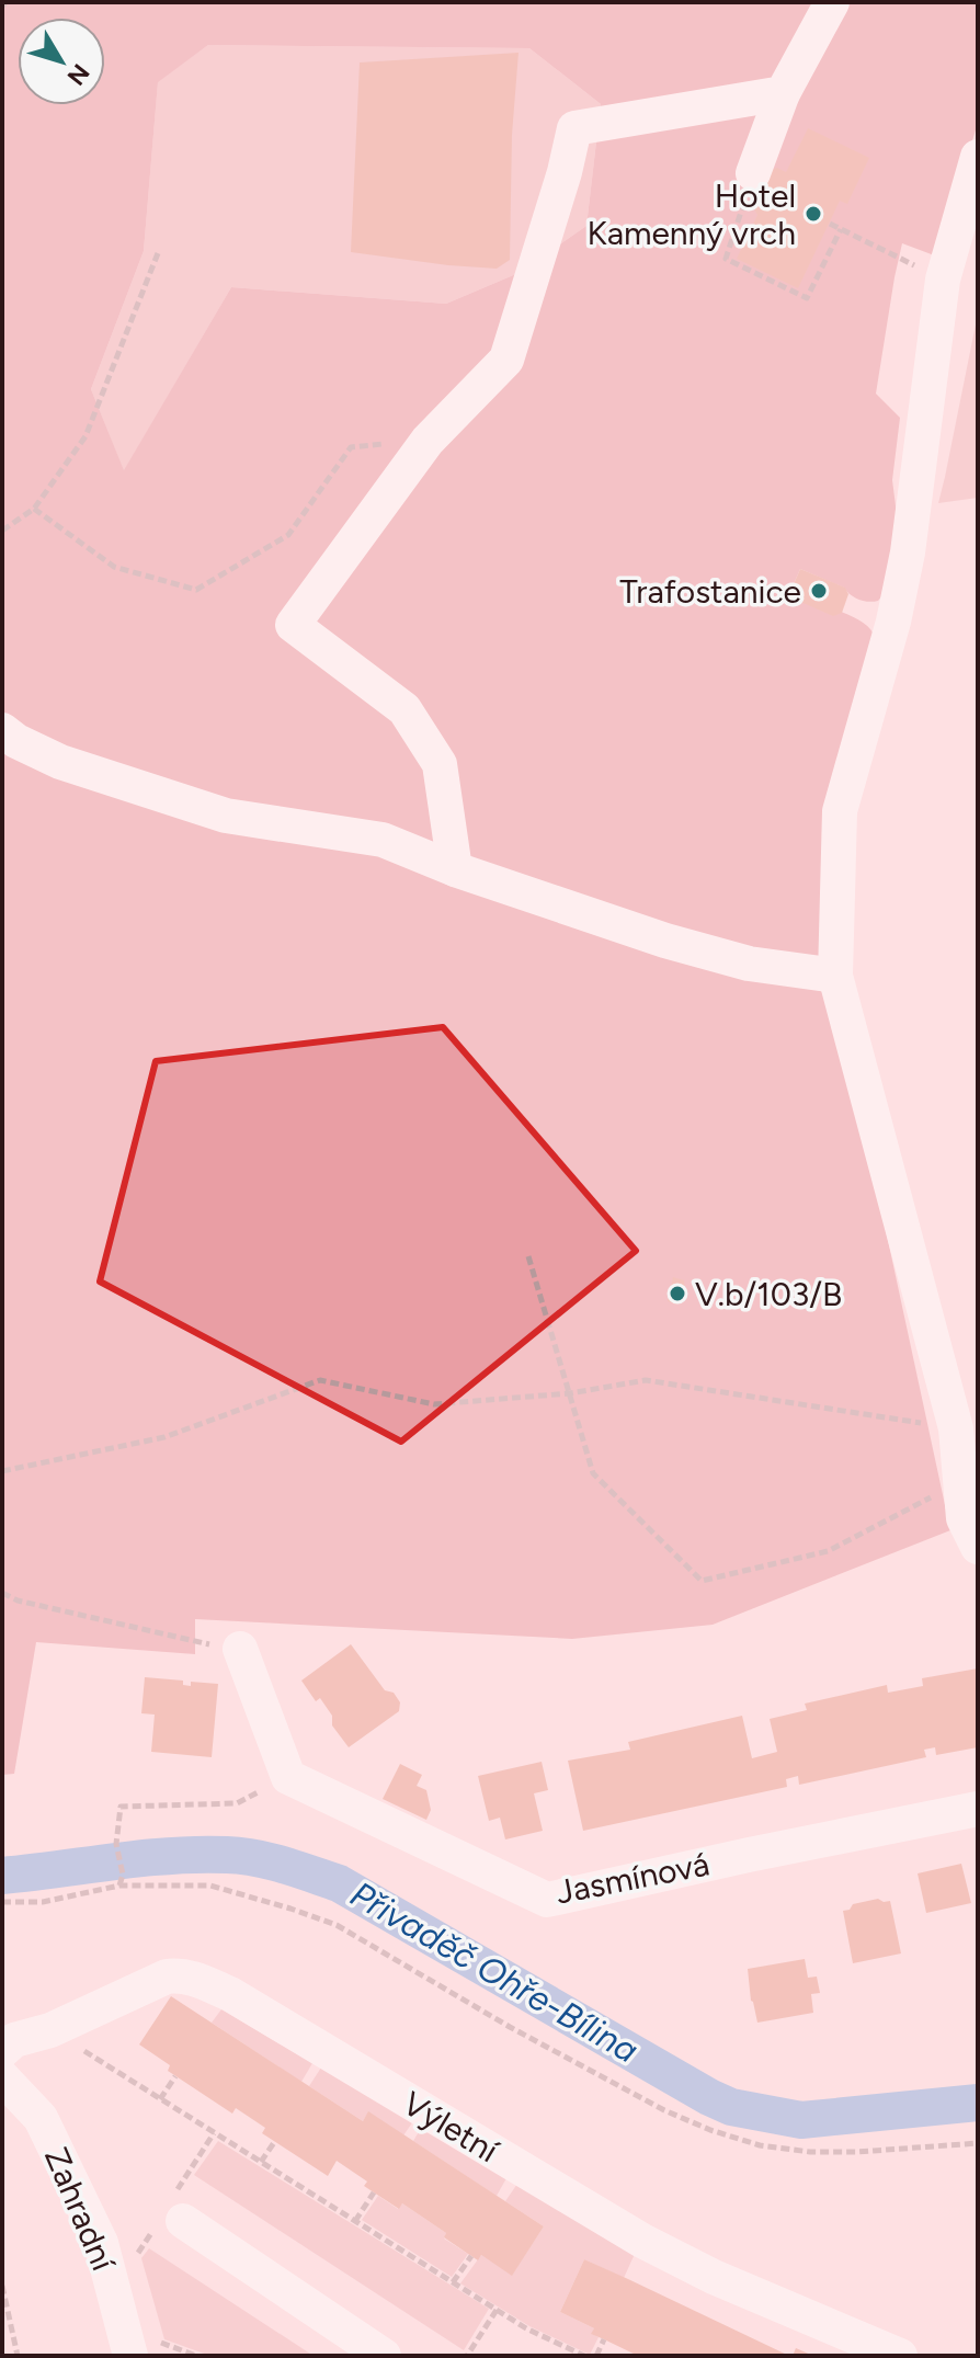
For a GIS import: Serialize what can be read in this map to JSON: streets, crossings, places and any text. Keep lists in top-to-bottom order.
{
  "streets": {
    "street": ["Jasmínová", "Výletní", "Zahradní"]
  },
  "water": ["Přivaděč Ohře-Bílina"],
  "places": ["Hotel Kamenný vrch", "Trafostanice", "V.b/103/B"],
  "north": "bottom right"
}
